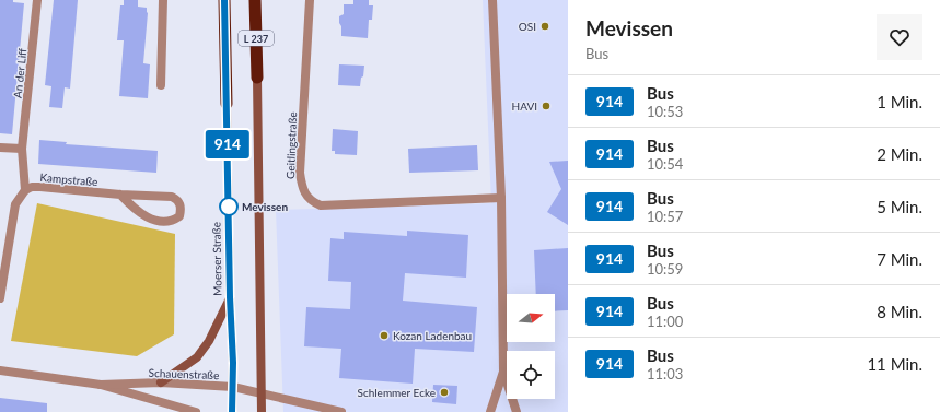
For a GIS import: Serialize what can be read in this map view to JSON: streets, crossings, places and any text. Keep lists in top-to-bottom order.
{
  "streets": {
    "highway": ["L 237", "Moerser Straße"],
    "street": [
      "An der Liff",
      "Geitlingstraße",
      "Kampstraße",
      "Schauenstraße"
    ]
  },
  "crossings": [
    ["L 237", "Schauenstraße"],
    ["An der Liff", "Kampstraße"],
    ["Moerser Straße", "Schauenstraße"]
  ],
  "places": [
    "OSI",
    "HAVI",
    "Mevissen",
    "Kozan Ladenbau",
    "Schlemmer Ecke"
  ],
  "lines": ["bus line 914"],
  "north": "right",
  "page": {
    "on_map": "914",
    "heading": ["Mevissen", "Bus"],
    "list": [
      {
        "mark": "914",
        "name": "Bus",
        "note": "10:53",
        "value": "1 Min."
      },
      {
        "mark": "914",
        "name": "Bus",
        "note": "10:54",
        "value": "2 Min."
      },
      {
        "mark": "914",
        "name": "Bus",
        "note": "10:57",
        "value": "5 Min."
      },
      {
        "mark": "914",
        "name": "Bus",
        "note": "10:59",
        "value": "7 Min."
      },
      {
        "mark": "914",
        "name": "Bus",
        "note": "11:00",
        "value": "8 Min."
      },
      {
        "mark": "914",
        "name": "Bus",
        "note": "11:03",
        "value": "11 Min."
      }
    ]
  }
}
